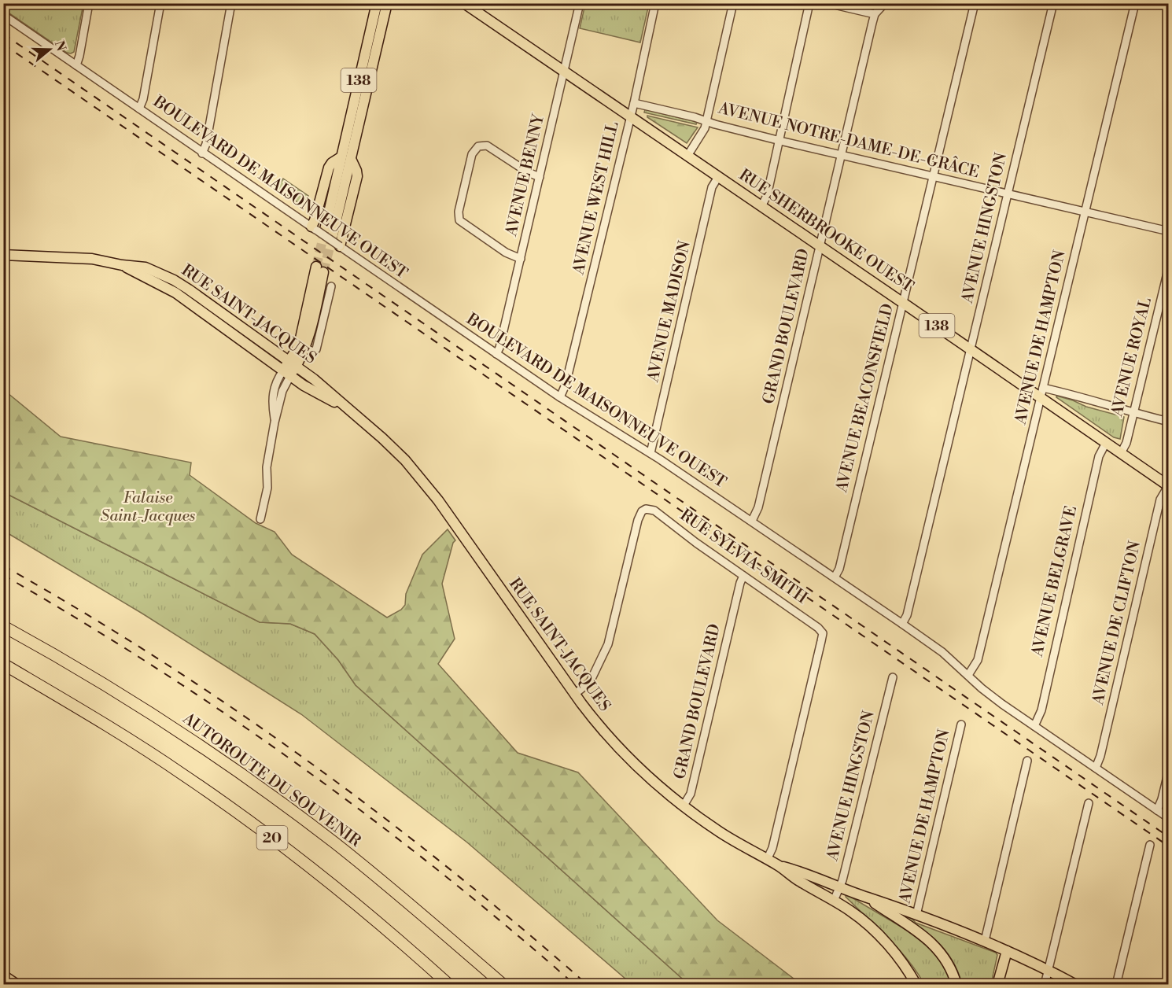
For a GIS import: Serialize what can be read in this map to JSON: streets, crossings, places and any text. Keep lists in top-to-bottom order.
{
  "streets": {
    "highway": ["AUTOROUTE DU SOUVENIR", "20"],
    "main road": ["138", "RUE SHERBROOKE OUEST", "RUE SAINT-JACQUES"],
    "street": [
      "AVENUE NOTRE-DAME-DE-GRÂCE",
      "AVENUE BENNY",
      "BOULEVARD DE MAISONNEUVE OUEST",
      "AVENUE WEST HILL",
      "AVENUE HINGSTON",
      "AVENUE MADISON",
      "GRAND BOULEVARD",
      "AVENUE DE HAMPTON",
      "AVENUE ROYAL",
      "AVENUE BEACONSFIELD",
      "RUE SYLVIA-SMITH",
      "AVENUE BELGRAVE",
      "AVENUE DE CLIFTON"
    ]
  },
  "crossings": [
    ["138", "BOULEVARD DE MAISONNEUVE OUEST"],
    ["AVENUE NOTRE-DAME-DE-GRÂCE", "AVENUE WEST HILL"],
    ["AVENUE NOTRE-DAME-DE-GRÂCE", "AVENUE HINGSTON"],
    ["AVENUE NOTRE-DAME-DE-GRÂCE", "GRAND BOULEVARD"],
    ["AVENUE NOTRE-DAME-DE-GRÂCE", "AVENUE DE HAMPTON"],
    ["AVENUE NOTRE-DAME-DE-GRÂCE", "AVENUE BEACONSFIELD"],
    ["AVENUE BENNY", "BOULEVARD DE MAISONNEUVE OUEST"],
    ["AVENUE BENNY", "RUE SHERBROOKE OUEST"],
    ["BOULEVARD DE MAISONNEUVE OUEST", "AVENUE WEST HILL"],
    ["BOULEVARD DE MAISONNEUVE OUEST", "AVENUE HINGSTON"],
    ["BOULEVARD DE MAISONNEUVE OUEST", "AVENUE MADISON"],
    ["BOULEVARD DE MAISONNEUVE OUEST", "GRAND BOULEVARD"],
    ["BOULEVARD DE MAISONNEUVE OUEST", "AVENUE DE HAMPTON"],
    ["BOULEVARD DE MAISONNEUVE OUEST", "AVENUE BEACONSFIELD"],
    ["BOULEVARD DE MAISONNEUVE OUEST", "AVENUE BELGRAVE"],
    ["BOULEVARD DE MAISONNEUVE OUEST", "AVENUE DE CLIFTON"],
    ["AVENUE WEST HILL", "RUE SHERBROOKE OUEST"],
    ["AVENUE HINGSTON", "RUE SHERBROOKE OUEST"],
    ["AVENUE HINGSTON", "RUE SAINT-JACQUES"],
    ["RUE SHERBROOKE OUEST", "AVENUE MADISON"],
    ["RUE SHERBROOKE OUEST", "GRAND BOULEVARD"],
    ["RUE SHERBROOKE OUEST", "AVENUE DE HAMPTON"],
    ["RUE SHERBROOKE OUEST", "AVENUE ROYAL"],
    ["RUE SHERBROOKE OUEST", "AVENUE BEACONSFIELD"],
    ["RUE SHERBROOKE OUEST", "AVENUE BELGRAVE"],
    ["RUE SHERBROOKE OUEST", "AVENUE DE CLIFTON"],
    ["RUE SAINT-JACQUES", "GRAND BOULEVARD"],
    ["RUE SAINT-JACQUES", "RUE SYLVIA-SMITH"],
    ["GRAND BOULEVARD", "RUE SYLVIA-SMITH"]
  ],
  "parks": ["Falaise Saint-Jacques"],
  "north": "right"
}
